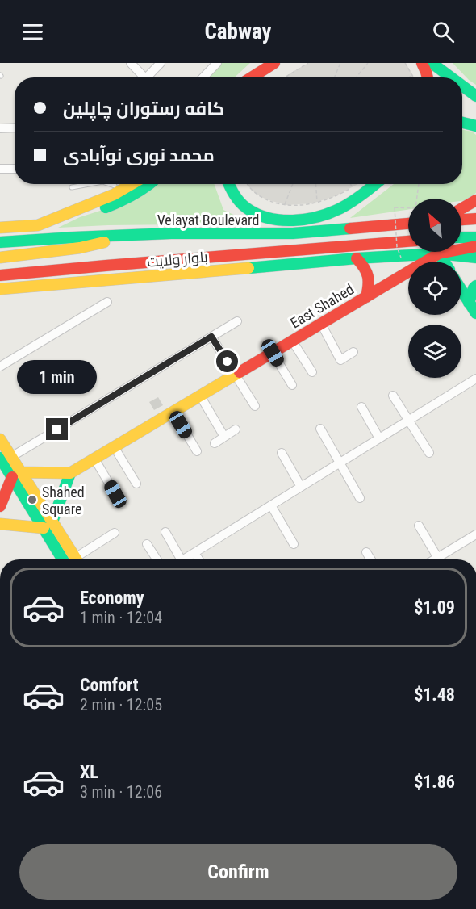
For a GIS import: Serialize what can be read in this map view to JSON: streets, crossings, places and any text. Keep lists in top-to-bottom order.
{
  "streets": {
    "main road": ["Velayat Boulevard", "بلوار ولایت", "East Shahed"]
  },
  "crossings": [
    ["بلوار ولایت", "East Shahed"]
  ],
  "places": ["Shahed Square"],
  "north": "top left",
  "page": {
    "header": "Cabway",
    "banner": ["کافه رستوران چاپلین", "محمد نوری نوآبادی"],
    "bubble": "1 min",
    "list": [
      {
        "name": "Economy",
        "note": "1 min · 12:04",
        "value": "$1.09"
      },
      {
        "name": "Comfort",
        "note": "2 min · 12:05",
        "value": "$1.48"
      },
      {
        "name": "XL",
        "note": "3 min · 12:06",
        "value": "$1.86"
      }
    ],
    "buttons": "Confirm"
  }
}
